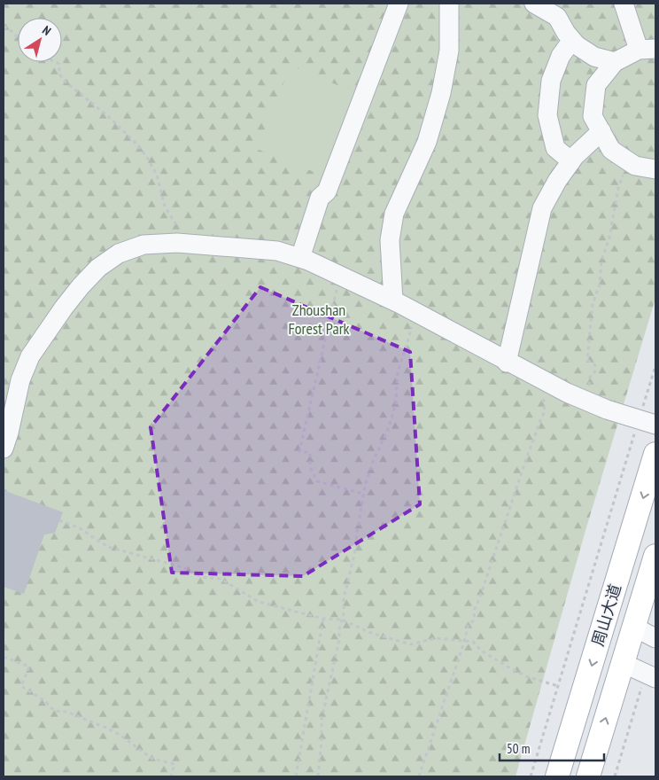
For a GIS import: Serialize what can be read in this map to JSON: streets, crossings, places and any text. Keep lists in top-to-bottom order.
{
  "streets": {
    "main road": ["周山大道"]
  },
  "parks": ["Zhoushan Forest Park"],
  "scale_bar": "50 m",
  "north": "top right"
}
